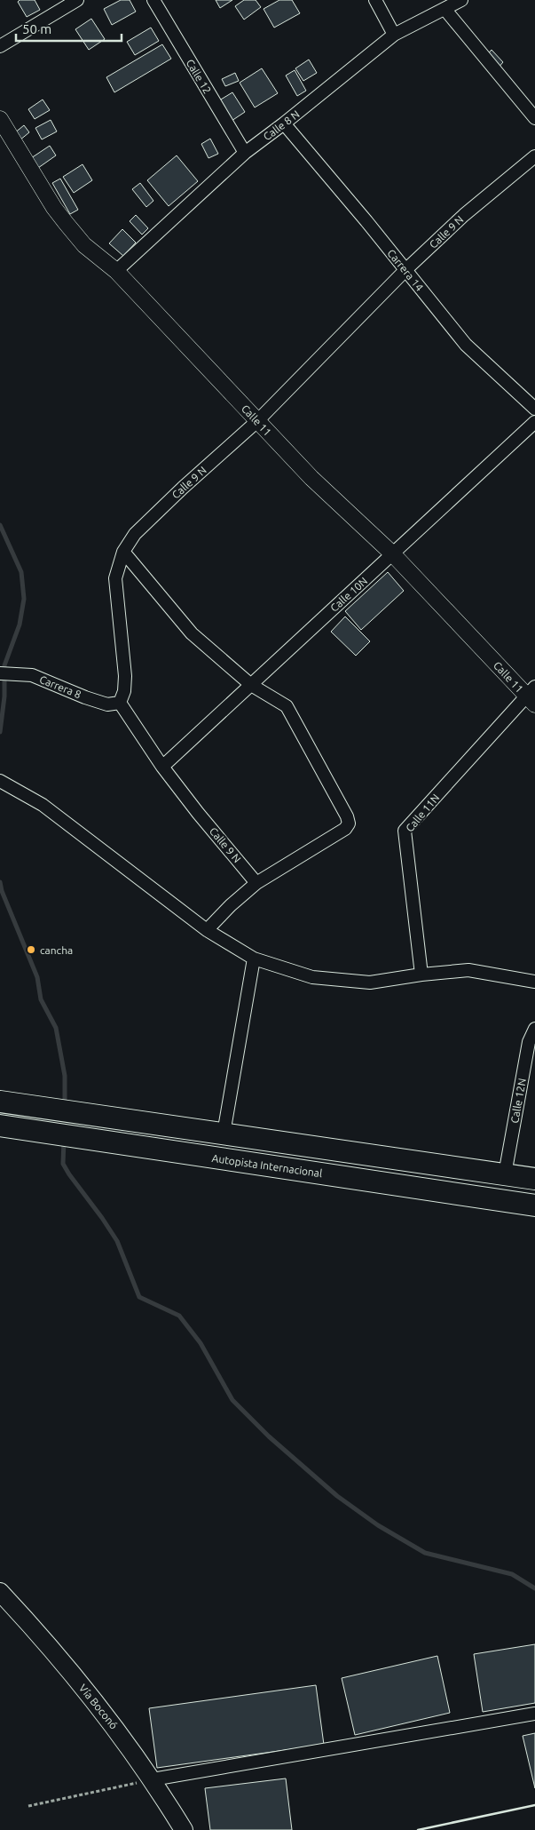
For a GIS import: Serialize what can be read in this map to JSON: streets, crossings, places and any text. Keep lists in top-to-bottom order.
{
  "streets": {
    "highway": ["Autopista Internacional"],
    "main road": ["Vía Boconó"],
    "street": [
      "Calle 12",
      "Calle 8 N",
      "Calle 9 N",
      "Carrera 14",
      "Calle 11",
      "Calle 10N",
      "Carrera 8",
      "Calle 11N",
      "Calle 12N"
    ]
  },
  "crossings": [
    ["Calle 12", "Calle 8 N"],
    ["Calle 8 N", "Carrera 14"],
    ["Calle 8 N", "Calle 11"],
    ["Calle 9 N", "Carrera 14"],
    ["Calle 9 N", "Calle 11"],
    ["Calle 9 N", "Calle 10N"],
    ["Calle 9 N", "Carrera 8"],
    ["Calle 11", "Calle 10N"],
    ["Calle 11", "Calle 11N"]
  ],
  "places": ["cancha"],
  "scale_bar": "50 m"
}
